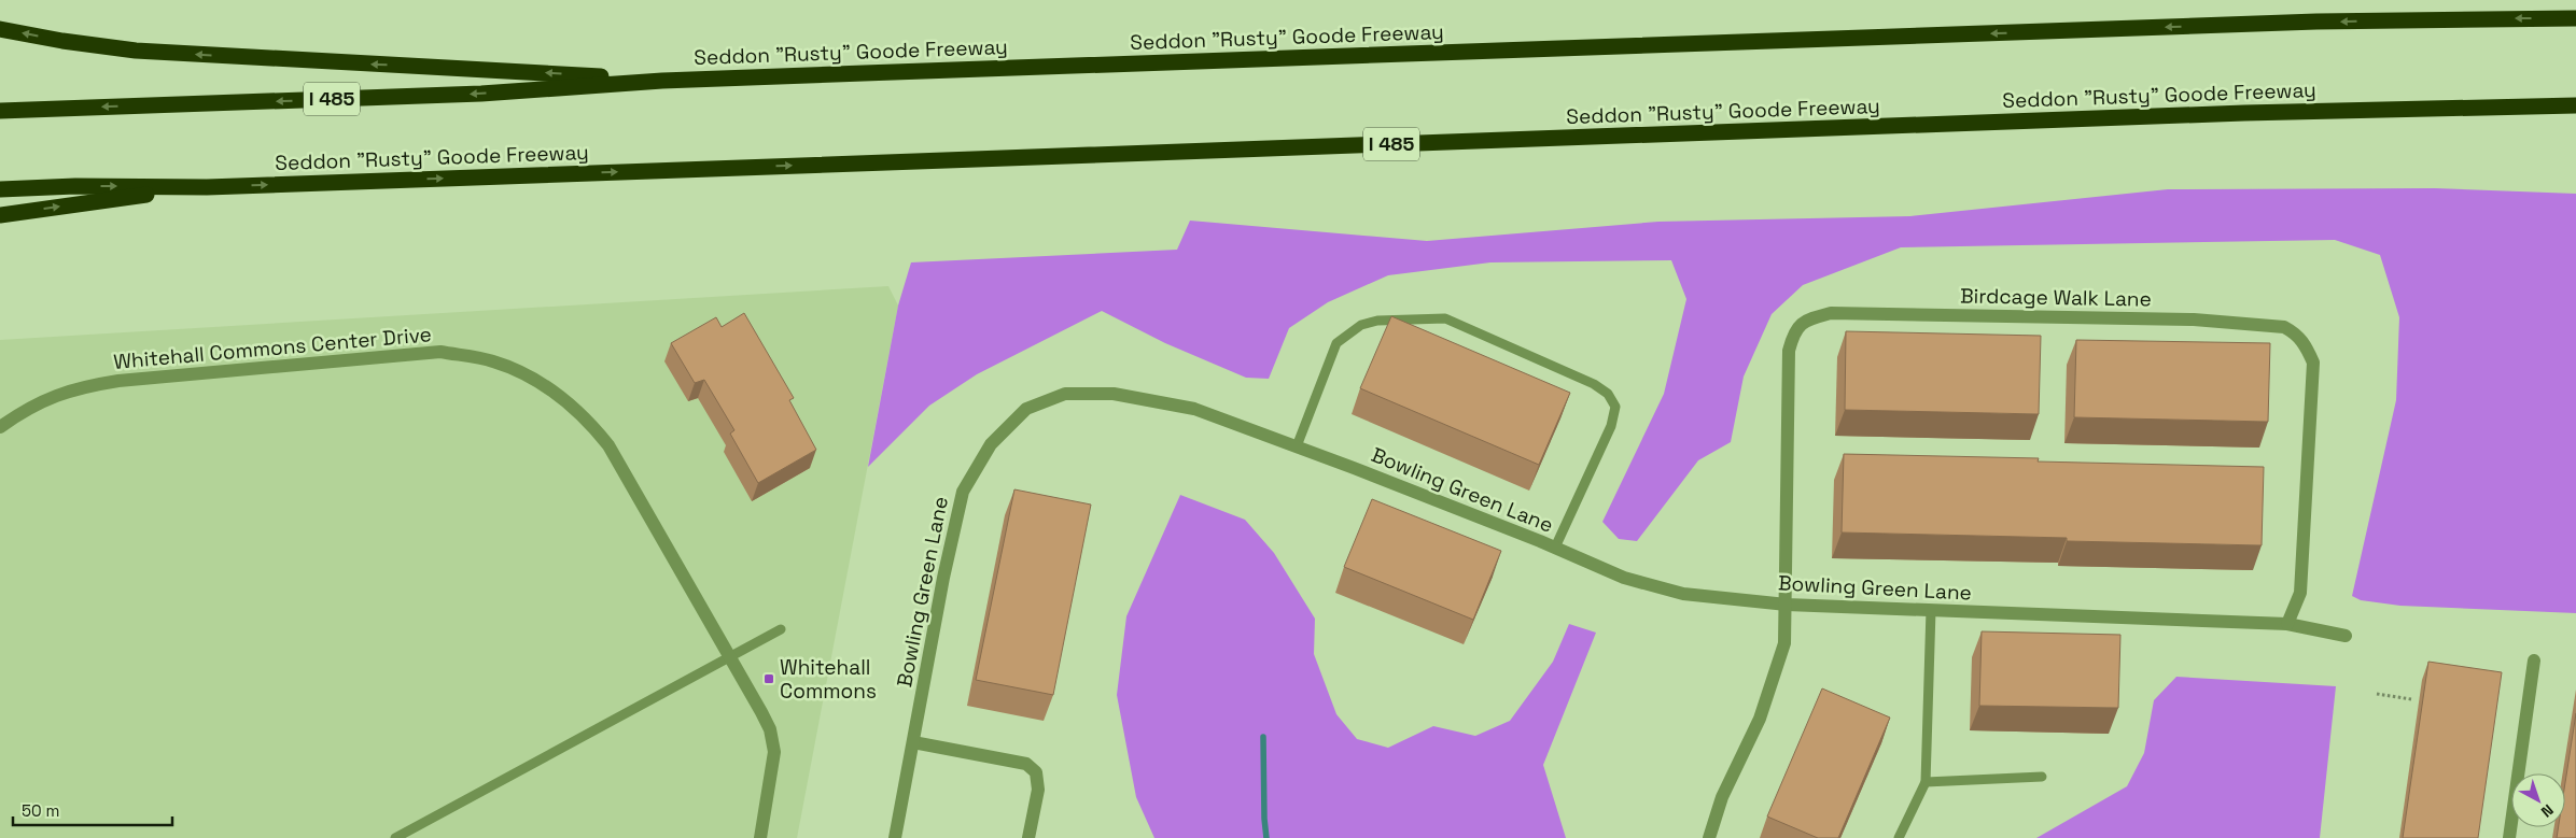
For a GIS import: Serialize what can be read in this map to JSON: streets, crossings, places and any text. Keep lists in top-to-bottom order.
{
  "streets": {
    "highway": ["Seddon \"Rusty\" Goode Freeway", "I 485"],
    "street": ["Birdcage Walk Lane", "Whitehall Commons Center Drive", "Bowling Green Lane"]
  },
  "crossings": [
    ["Birdcage Walk Lane", "Bowling Green Lane"]
  ],
  "places": {
    "transit": ["Whitehall Commons"]
  },
  "scale_bar": "50 m",
  "north": "bottom right"
}
